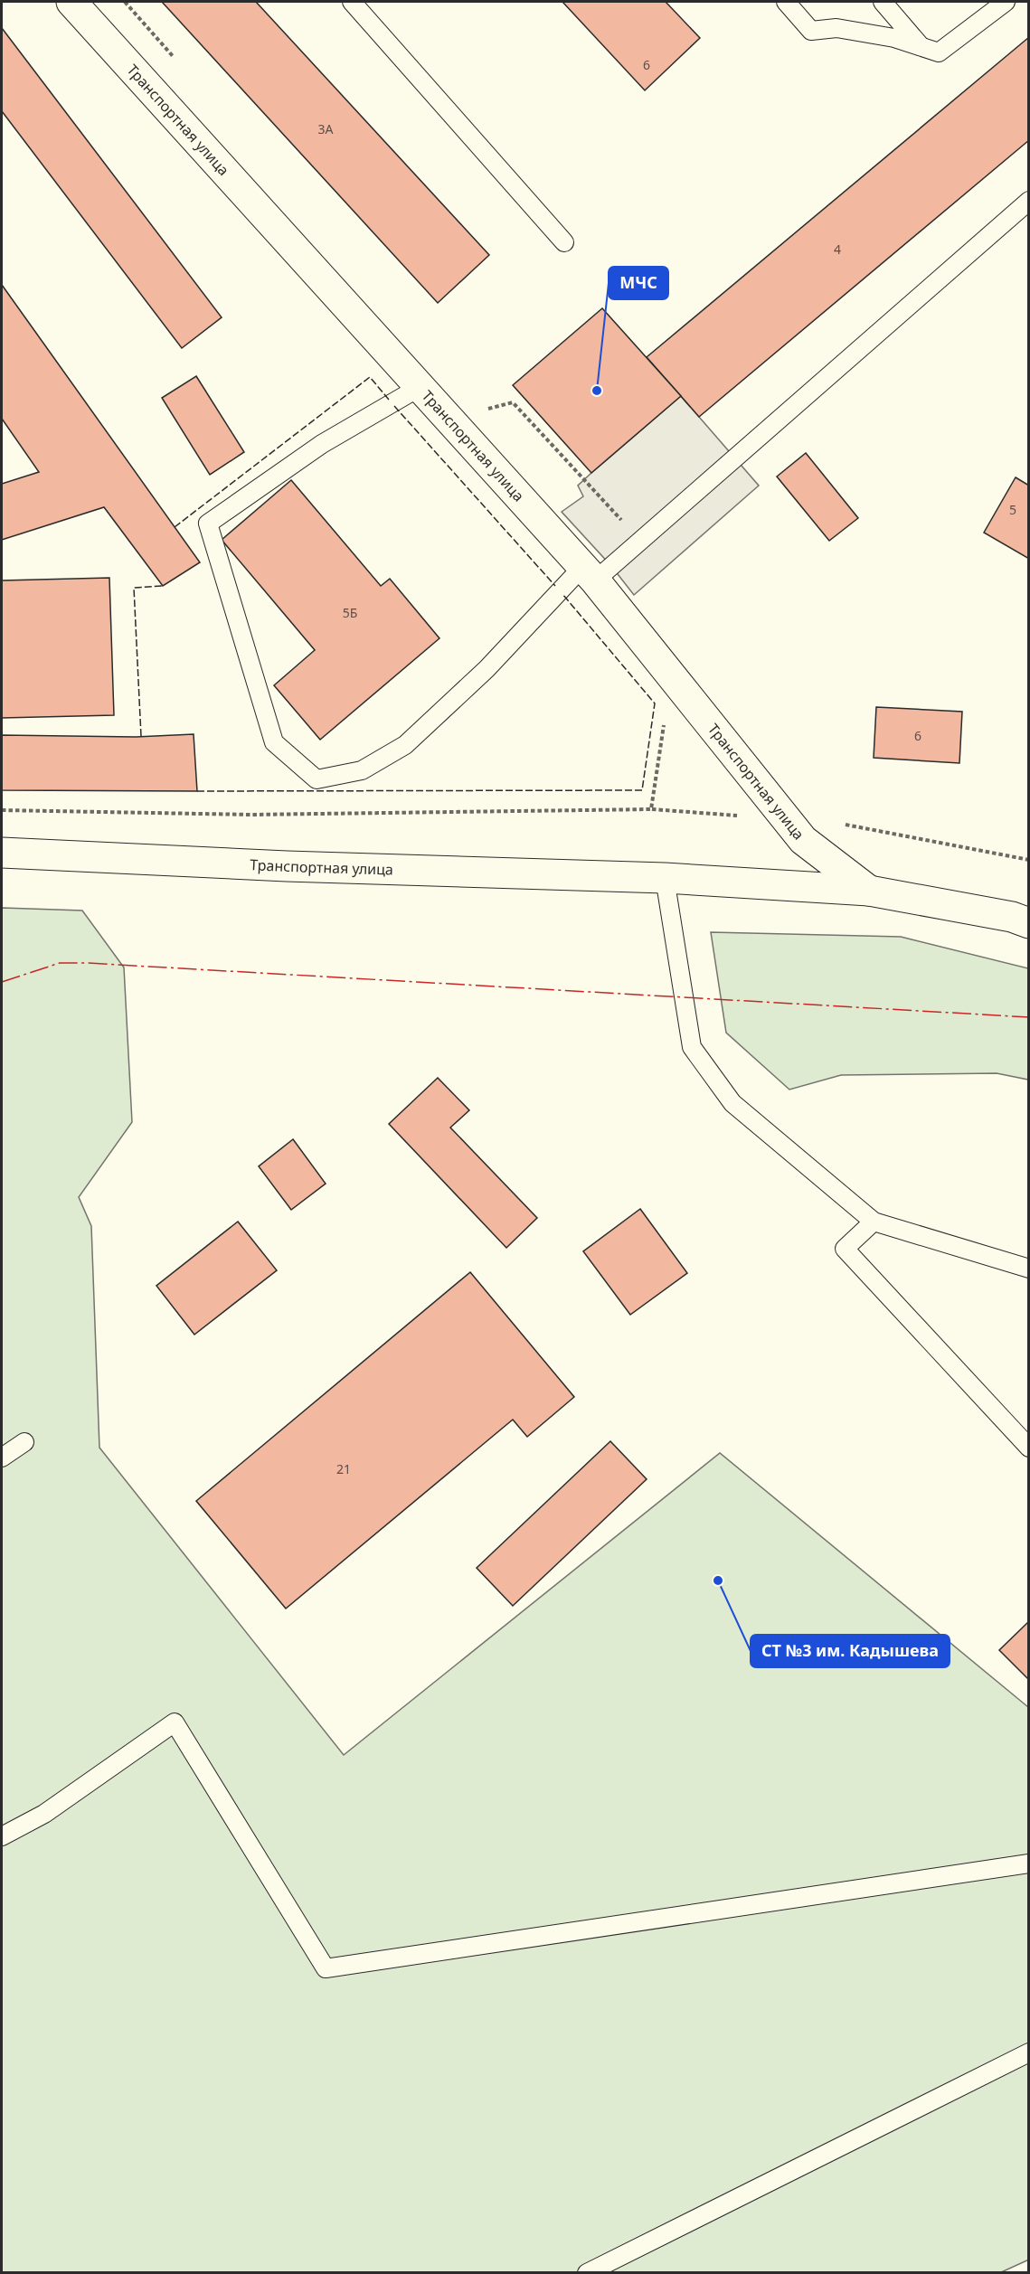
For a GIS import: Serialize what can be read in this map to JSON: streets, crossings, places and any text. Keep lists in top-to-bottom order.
{
  "streets": {
    "street": ["Транспортная улица"]
  },
  "places": ["МЧС", "СТ №3 им. Кадышева"],
  "house_numbers": [
    "6",
    "3А",
    "4",
    "5",
    "5Б",
    "6",
    "21"
  ]
}
